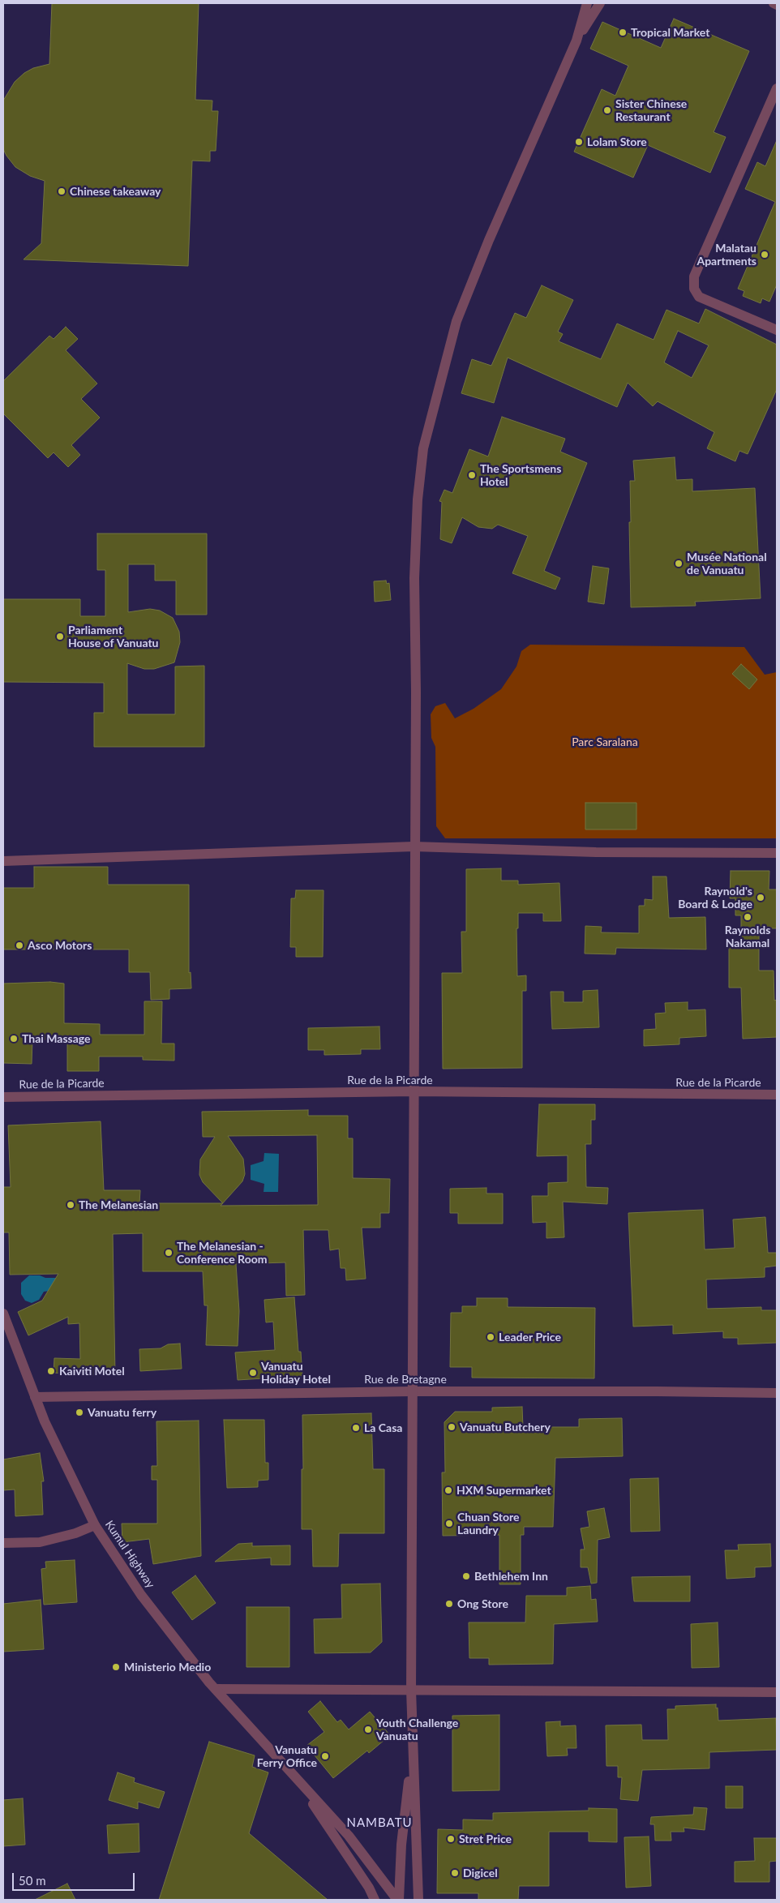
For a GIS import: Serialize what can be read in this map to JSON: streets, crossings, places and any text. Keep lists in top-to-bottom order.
{
  "streets": {
    "street": ["Rue de la Picarde", "Rue de Bretagne", "Kumul Highway"]
  },
  "crossings": [
    ["Rue de Bretagne", "Kumul Highway"]
  ],
  "districts": ["NAMBATU"],
  "parks": ["Parc Saralana"],
  "places": [
    "Tropical Market",
    "Sister Chinese Restaurant",
    "Lolam Store",
    "Chinese takeaway",
    "Malatau Apartments",
    "The Sportsmens Hotel",
    "Musée National de Vanuatu",
    "Parliament House of Vanuatu",
    "Raynold's Board & Lodge",
    "Raynolds Nakamal",
    "Asco Motors",
    "Thai Massage",
    "The Melanesian",
    "The Melanesian - Conference Room",
    "Leader Price",
    "Kaiviti Motel",
    "Vanuatu Holiday Hotel",
    "Vanuatu ferry",
    "Vanuatu Butchery",
    "La Casa",
    "HXM Supermarket",
    "Chuan Store Laundry",
    "Bethlehem Inn",
    "Ong Store",
    "Ministerio Medio",
    "Youth Challenge Vanuatu",
    "Vanuatu Ferry Office",
    "Stret Price",
    "Digicel"
  ],
  "scale_bar": "50 m"
}
